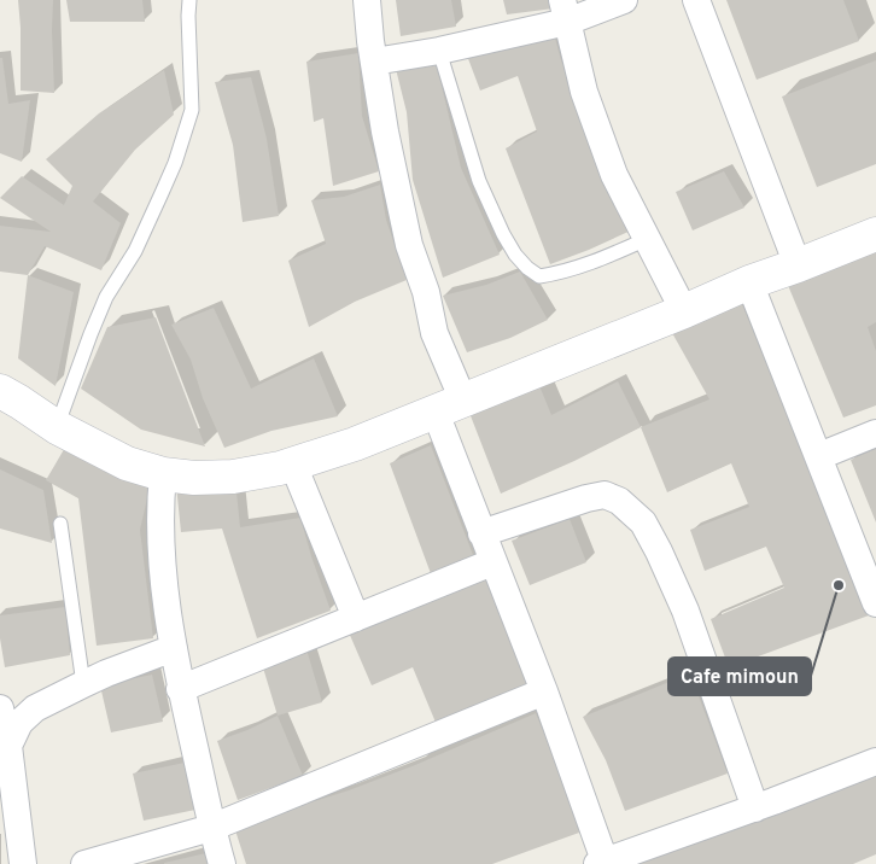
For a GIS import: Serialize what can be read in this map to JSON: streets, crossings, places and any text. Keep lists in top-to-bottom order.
{
  "places": ["Cafe mimoun"]
}
